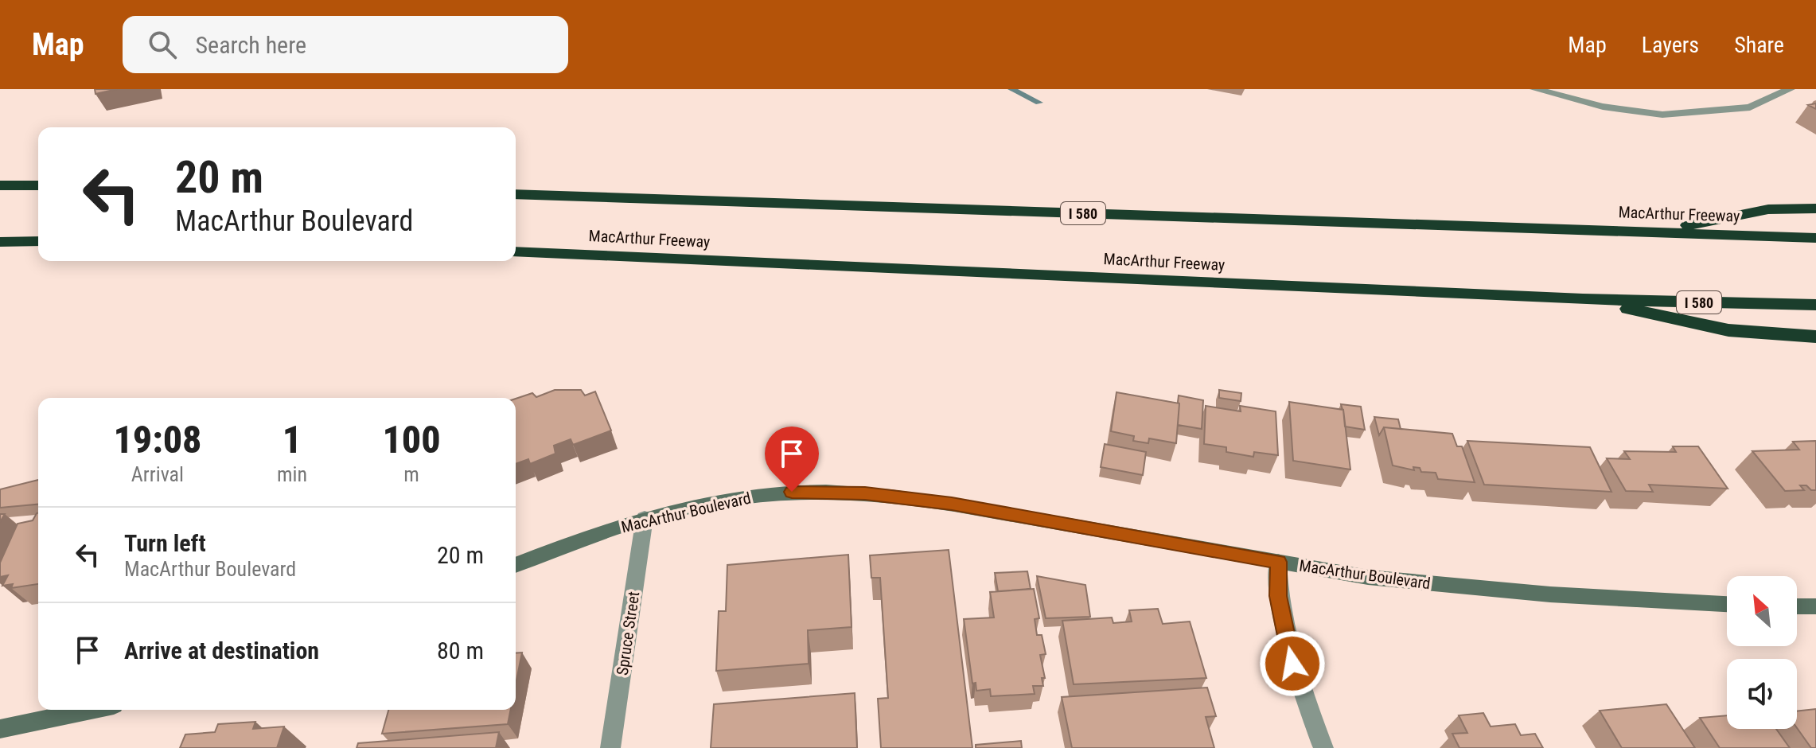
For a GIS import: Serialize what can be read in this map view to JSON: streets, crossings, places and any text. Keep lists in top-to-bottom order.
{
  "streets": {
    "highway": ["I 580", "MacArthur Freeway"],
    "main road": ["MacArthur Boulevard"],
    "street": ["Spruce Street"]
  },
  "crossings": [
    ["MacArthur Boulevard", "Spruce Street"]
  ],
  "north": "top left",
  "page": {
    "header": "Map",
    "search": "Search here",
    "nav": ["Map", "Layers", "Share"],
    "turn": ["20 m", "MacArthur Boulevard"],
    "eta": [
      "19:08",
      "Arrival",
      "1",
      "min",
      "100",
      "m"
    ],
    "list": [
      {
        "name": "Turn left",
        "note": "MacArthur Boulevard",
        "value": "20 m"
      },
      {
        "name": "Arrive at destination",
        "value": "80 m"
      }
    ]
  }
}
